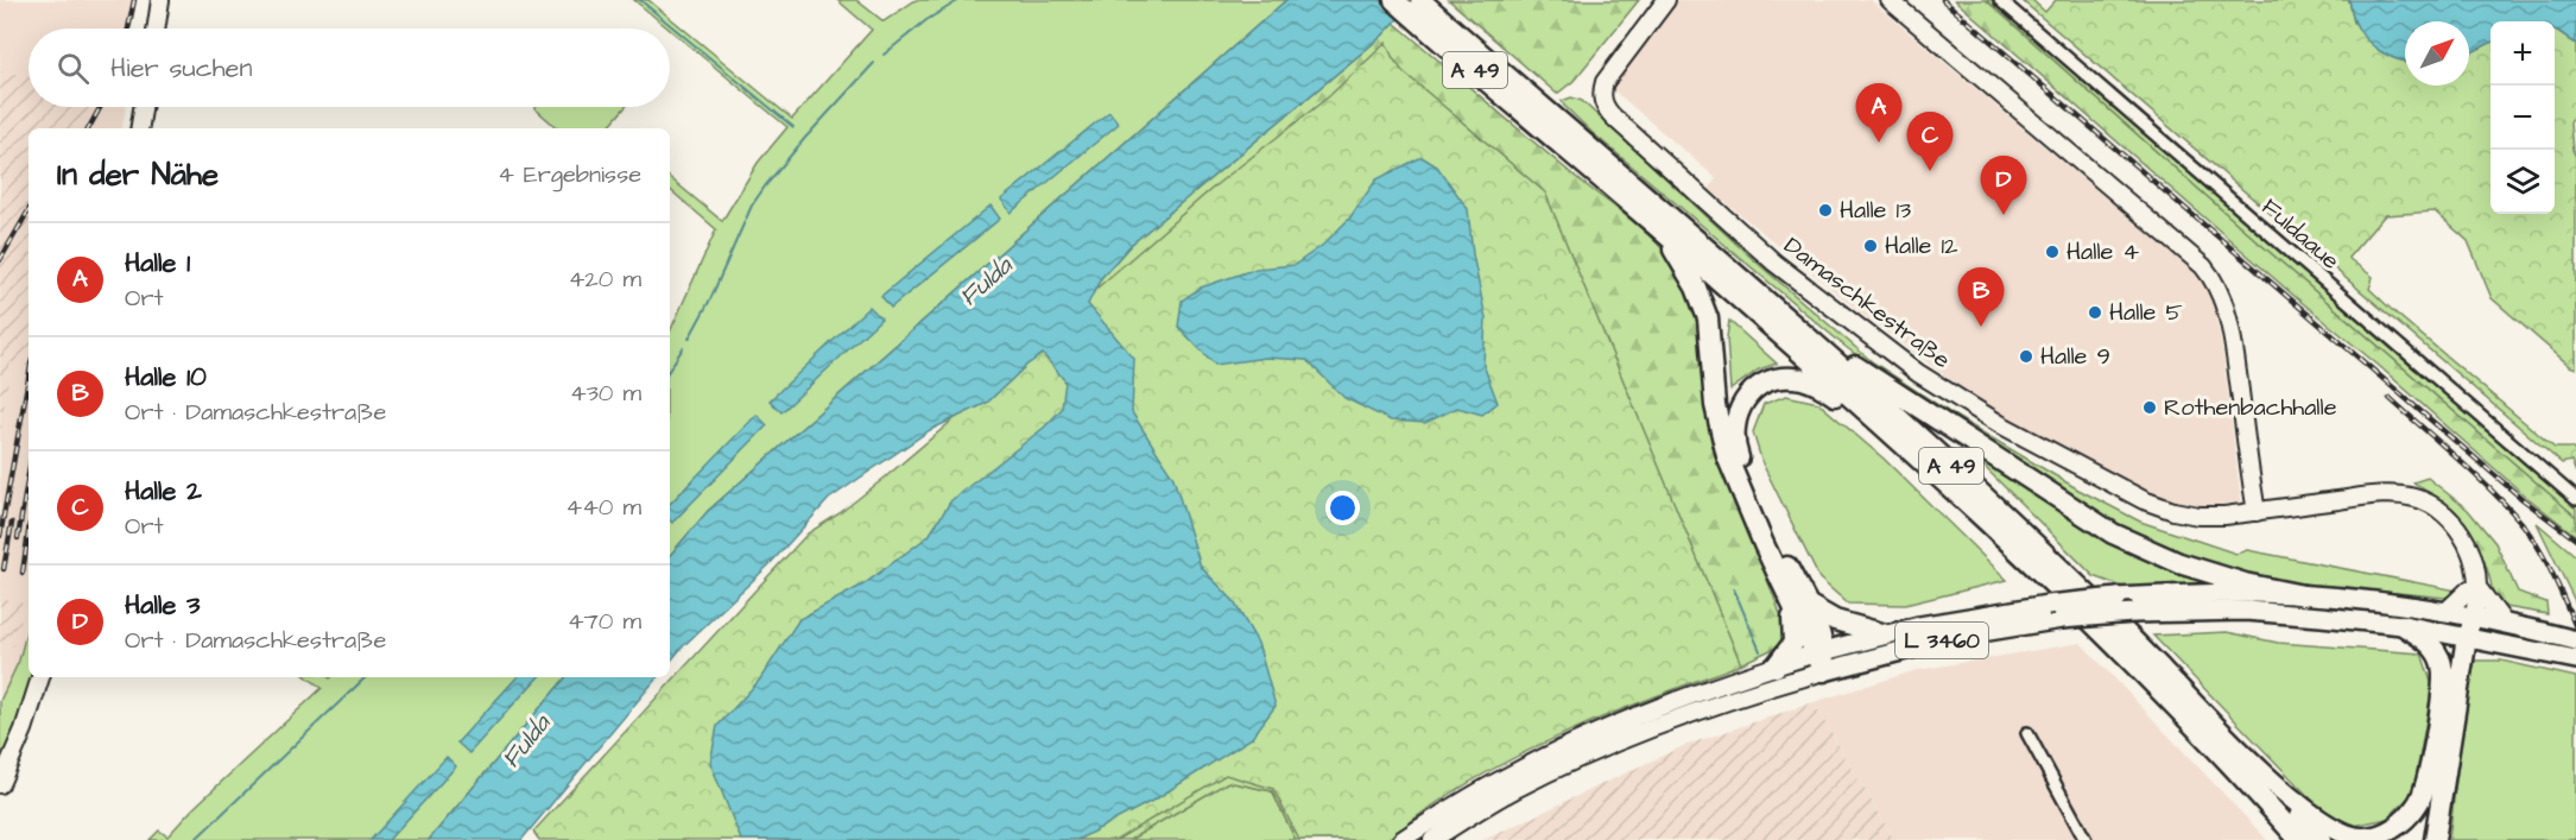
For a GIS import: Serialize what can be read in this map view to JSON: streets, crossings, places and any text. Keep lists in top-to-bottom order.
{
  "streets": {
    "highway": ["A 49"],
    "main road": ["L 3460"],
    "street": ["Fuldaaue", "Damaschkestraße"]
  },
  "crossings": [
    ["Damaschkestraße", "L 3460"]
  ],
  "water": ["Fulda"],
  "places": [
    "Halle 13",
    "Halle 12",
    "Halle 4",
    "Halle 5",
    "Halle 9",
    "Rothenbachhalle"
  ],
  "north": "top right",
  "page": {
    "map_buttons": ["+", "−"],
    "search": "Hier suchen",
    "pins": [
      "A",
      "C",
      "D",
      "B"
    ],
    "heading": ["In der Nähe", "4 Ergebnisse"],
    "list": [
      {
        "mark": "A",
        "name": "Halle 1",
        "note": "Ort",
        "value": "420 m"
      },
      {
        "mark": "B",
        "name": "Halle 10",
        "note": "Ort · Damaschkestraße",
        "value": "430 m"
      },
      {
        "mark": "C",
        "name": "Halle 2",
        "note": "Ort",
        "value": "440 m"
      },
      {
        "mark": "D",
        "name": "Halle 3",
        "note": "Ort · Damaschkestraße",
        "value": "470 m"
      }
    ]
  }
}
